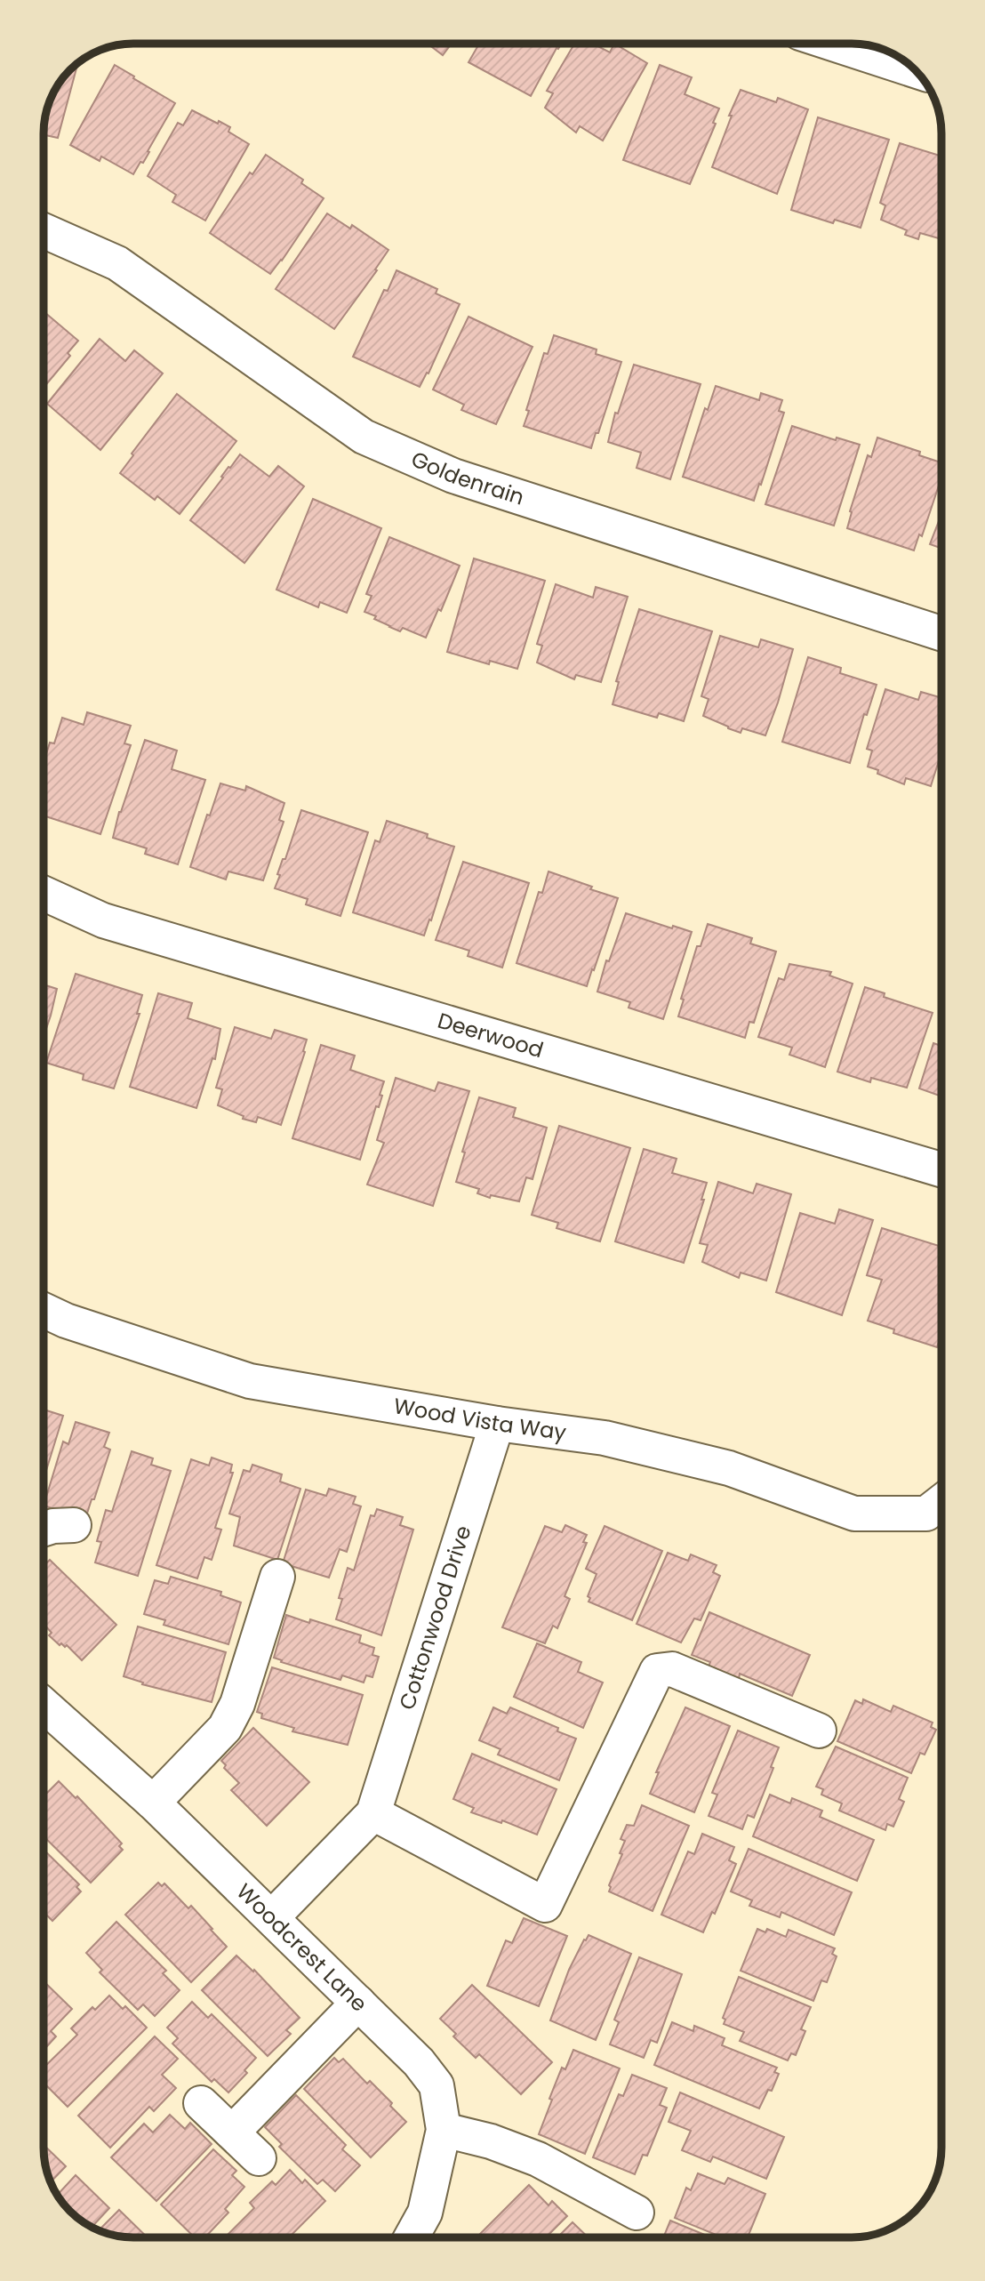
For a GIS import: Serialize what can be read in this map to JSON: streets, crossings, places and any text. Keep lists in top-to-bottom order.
{
  "streets": {
    "street": [
      "Goldenrain",
      "Deerwood",
      "Wood Vista Way",
      "Cottonwood Drive",
      "Woodcrest Lane"
    ]
  },
  "crossings": [
    ["Wood Vista Way", "Cottonwood Drive"],
    ["Cottonwood Drive", "Woodcrest Lane"]
  ]
}
